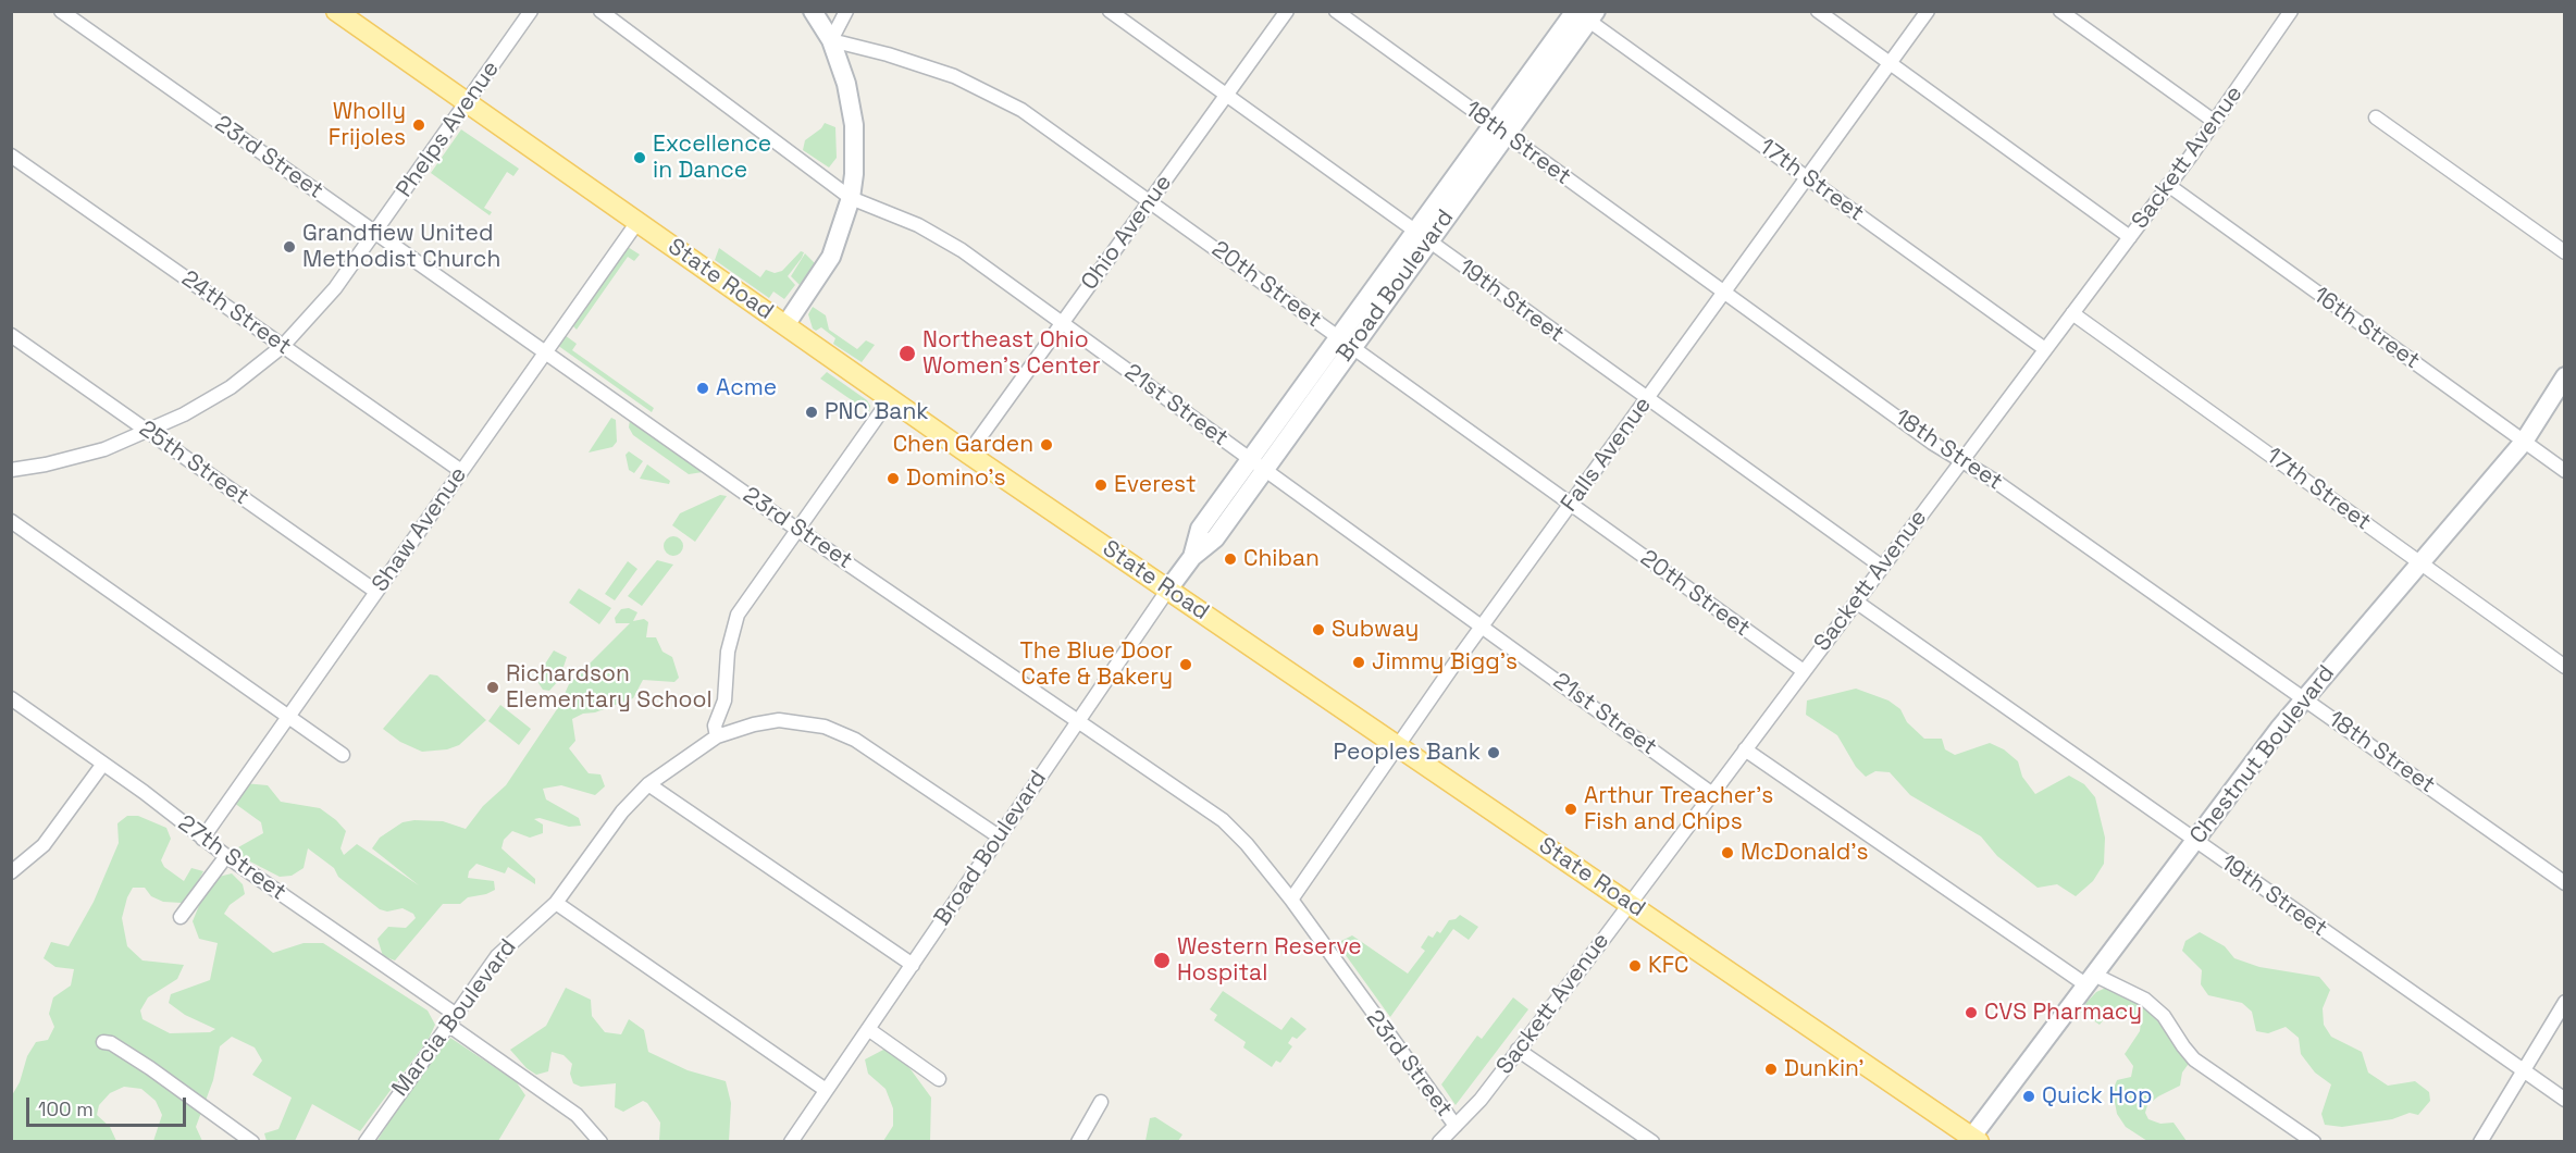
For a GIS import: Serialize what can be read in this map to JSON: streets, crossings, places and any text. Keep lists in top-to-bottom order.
{
  "streets": {
    "main road": ["State Road"],
    "street": [
      "Phelps Avenue",
      "18th Street",
      "23rd Street",
      "Sackett Avenue",
      "17th Street",
      "Ohio Avenue",
      "20th Street",
      "Broad Boulevard",
      "19th Street",
      "24th Street",
      "16th Street",
      "21st Street",
      "Falls Avenue",
      "25th Street",
      "Shaw Avenue",
      "Chestnut Boulevard",
      "27th Street",
      "Marcia Boulevard"
    ]
  },
  "crossings": [
    ["Phelps Avenue", "23rd Street"],
    ["Phelps Avenue", "State Road"],
    ["Phelps Avenue", "24th Street"],
    ["Phelps Avenue", "25th Street"],
    ["18th Street", "Sackett Avenue"],
    ["18th Street", "Broad Boulevard"],
    ["18th Street", "Falls Avenue"],
    ["18th Street", "Chestnut Boulevard"],
    ["23rd Street", "Sackett Avenue"],
    ["23rd Street", "Broad Boulevard"],
    ["23rd Street", "Falls Avenue"],
    ["23rd Street", "Shaw Avenue"],
    ["Sackett Avenue", "17th Street"],
    ["Sackett Avenue", "State Road"],
    ["Sackett Avenue", "20th Street"],
    ["Sackett Avenue", "19th Street"],
    ["Sackett Avenue", "16th Street"],
    ["Sackett Avenue", "21st Street"],
    ["17th Street", "Broad Boulevard"],
    ["17th Street", "Falls Avenue"],
    ["17th Street", "Chestnut Boulevard"],
    ["Ohio Avenue", "State Road"],
    ["Ohio Avenue", "20th Street"],
    ["Ohio Avenue", "19th Street"],
    ["Ohio Avenue", "21st Street"],
    ["State Road", "Broad Boulevard"],
    ["State Road", "Falls Avenue"],
    ["State Road", "Shaw Avenue"],
    ["State Road", "Chestnut Boulevard"],
    ["20th Street", "Broad Boulevard"],
    ["20th Street", "Falls Avenue"],
    ["Broad Boulevard", "19th Street"],
    ["Broad Boulevard", "21st Street"],
    ["19th Street", "Falls Avenue"],
    ["19th Street", "Chestnut Boulevard"],
    ["24th Street", "Shaw Avenue"],
    ["16th Street", "Chestnut Boulevard"],
    ["21st Street", "Falls Avenue"],
    ["25th Street", "Shaw Avenue"],
    ["Shaw Avenue", "27th Street"],
    ["27th Street", "Marcia Boulevard"]
  ],
  "places": [
    "Wholly Frijoles",
    "Excellence in Dance",
    "Grandfiew United Methodist Church",
    "Northeast Ohio Women's Center",
    "Acme",
    "PNC Bank",
    "Chen Garden",
    "Domino's",
    "Everest",
    "Chiban",
    "Subway",
    "Jimmy Bigg's",
    "The Blue Door Cafe & Bakery",
    "Richardson Elementary School",
    "Peoples Bank",
    "Arthur Treacher's Fish and Chips",
    "McDonald's",
    "Western Reserve Hospital",
    "KFC",
    "CVS Pharmacy",
    "Dunkin'",
    "Quick Hop"
  ],
  "scale_bar": "100 m"
}
